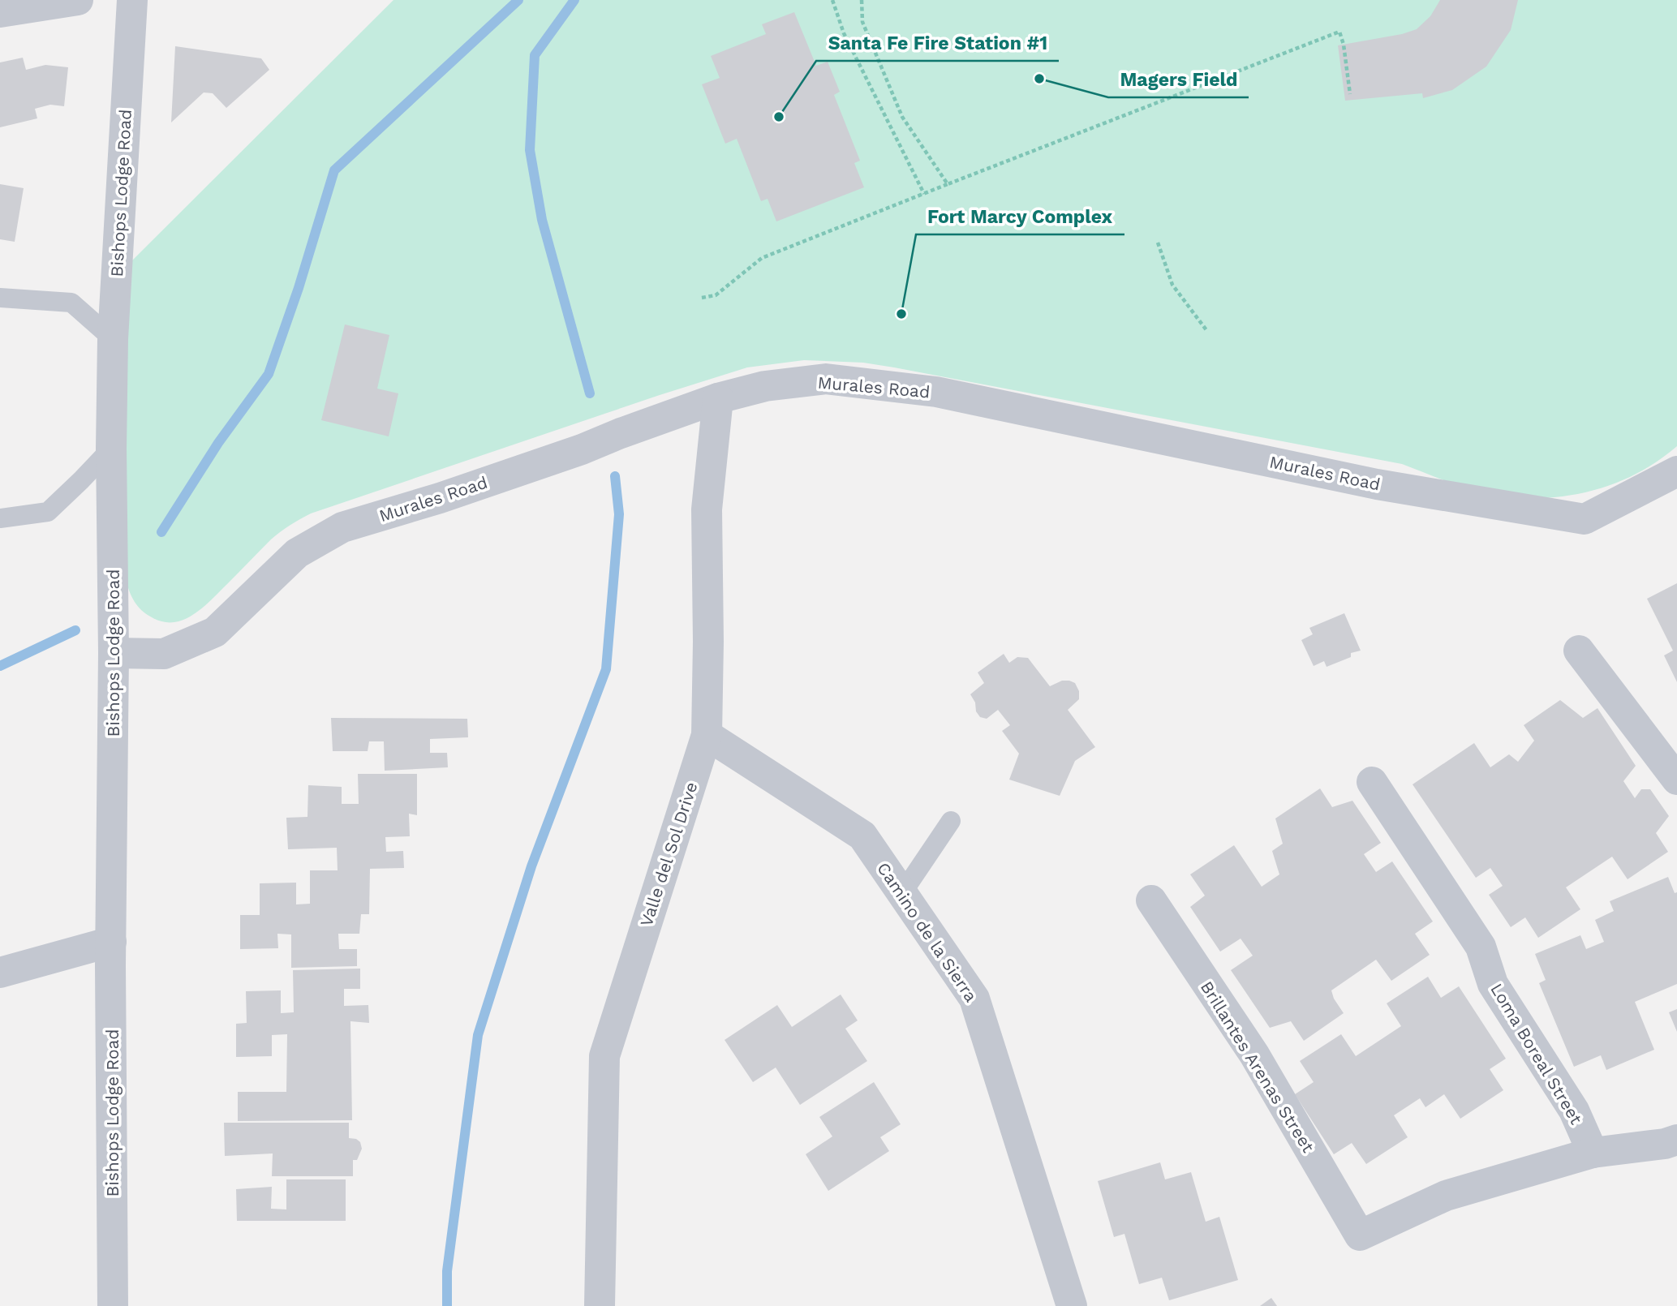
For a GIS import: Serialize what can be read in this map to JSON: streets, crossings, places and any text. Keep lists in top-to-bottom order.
{
  "streets": {
    "street": [
      "Bishops Lodge Road",
      "Murales Road",
      "Valle del Sol Drive",
      "Camino de la Sierra",
      "Loma Boreal Street",
      "Brillantes Arenas Street"
    ]
  },
  "crossings": [
    ["Bishops Lodge Road", "Murales Road"],
    ["Murales Road", "Valle del Sol Drive"],
    ["Valle del Sol Drive", "Camino de la Sierra"],
    ["Loma Boreal Street", "Brillantes Arenas Street"]
  ],
  "places": ["Magers Field", "Santa Fe Fire Station #1", "Fort Marcy Complex"]
}
